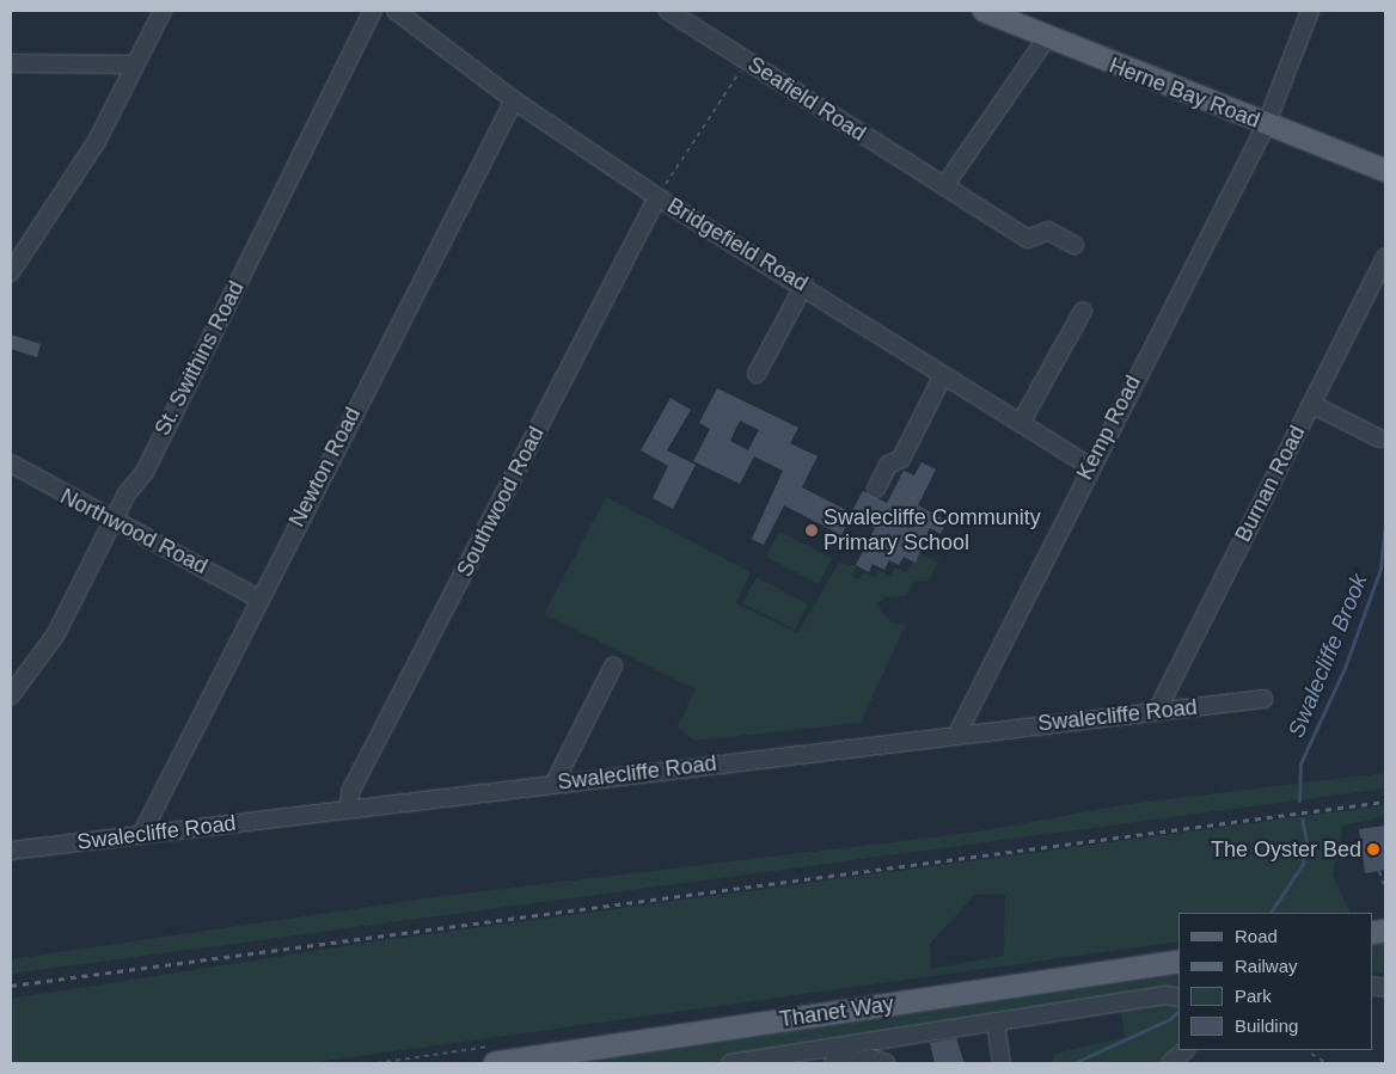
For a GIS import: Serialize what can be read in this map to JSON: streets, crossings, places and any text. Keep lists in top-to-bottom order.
{
  "streets": {
    "main road": ["Herne Bay Road", "Thanet Way"],
    "street": [
      "Seafield Road",
      "Bridgefield Road",
      "St. Swithins Road",
      "Kemp Road",
      "Newton Road",
      "Burnan Road",
      "Southwood Road",
      "Northwood Road",
      "Swalecliffe Road"
    ]
  },
  "crossings": [
    ["Herne Bay Road", "Kemp Road"],
    ["Bridgefield Road", "Kemp Road"],
    ["Bridgefield Road", "Newton Road"],
    ["Bridgefield Road", "Southwood Road"],
    ["St. Swithins Road", "Northwood Road"],
    ["Kemp Road", "Swalecliffe Road"],
    ["Newton Road", "Northwood Road"],
    ["Newton Road", "Swalecliffe Road"],
    ["Burnan Road", "Swalecliffe Road"],
    ["Southwood Road", "Swalecliffe Road"]
  ],
  "water": ["Swalecliffe Brook"],
  "places": ["Swalecliffe Community Primary School", "The Oyster Bed"],
  "legend": [
    "Road",
    "Railway",
    "Park",
    "Building"
  ]
}
